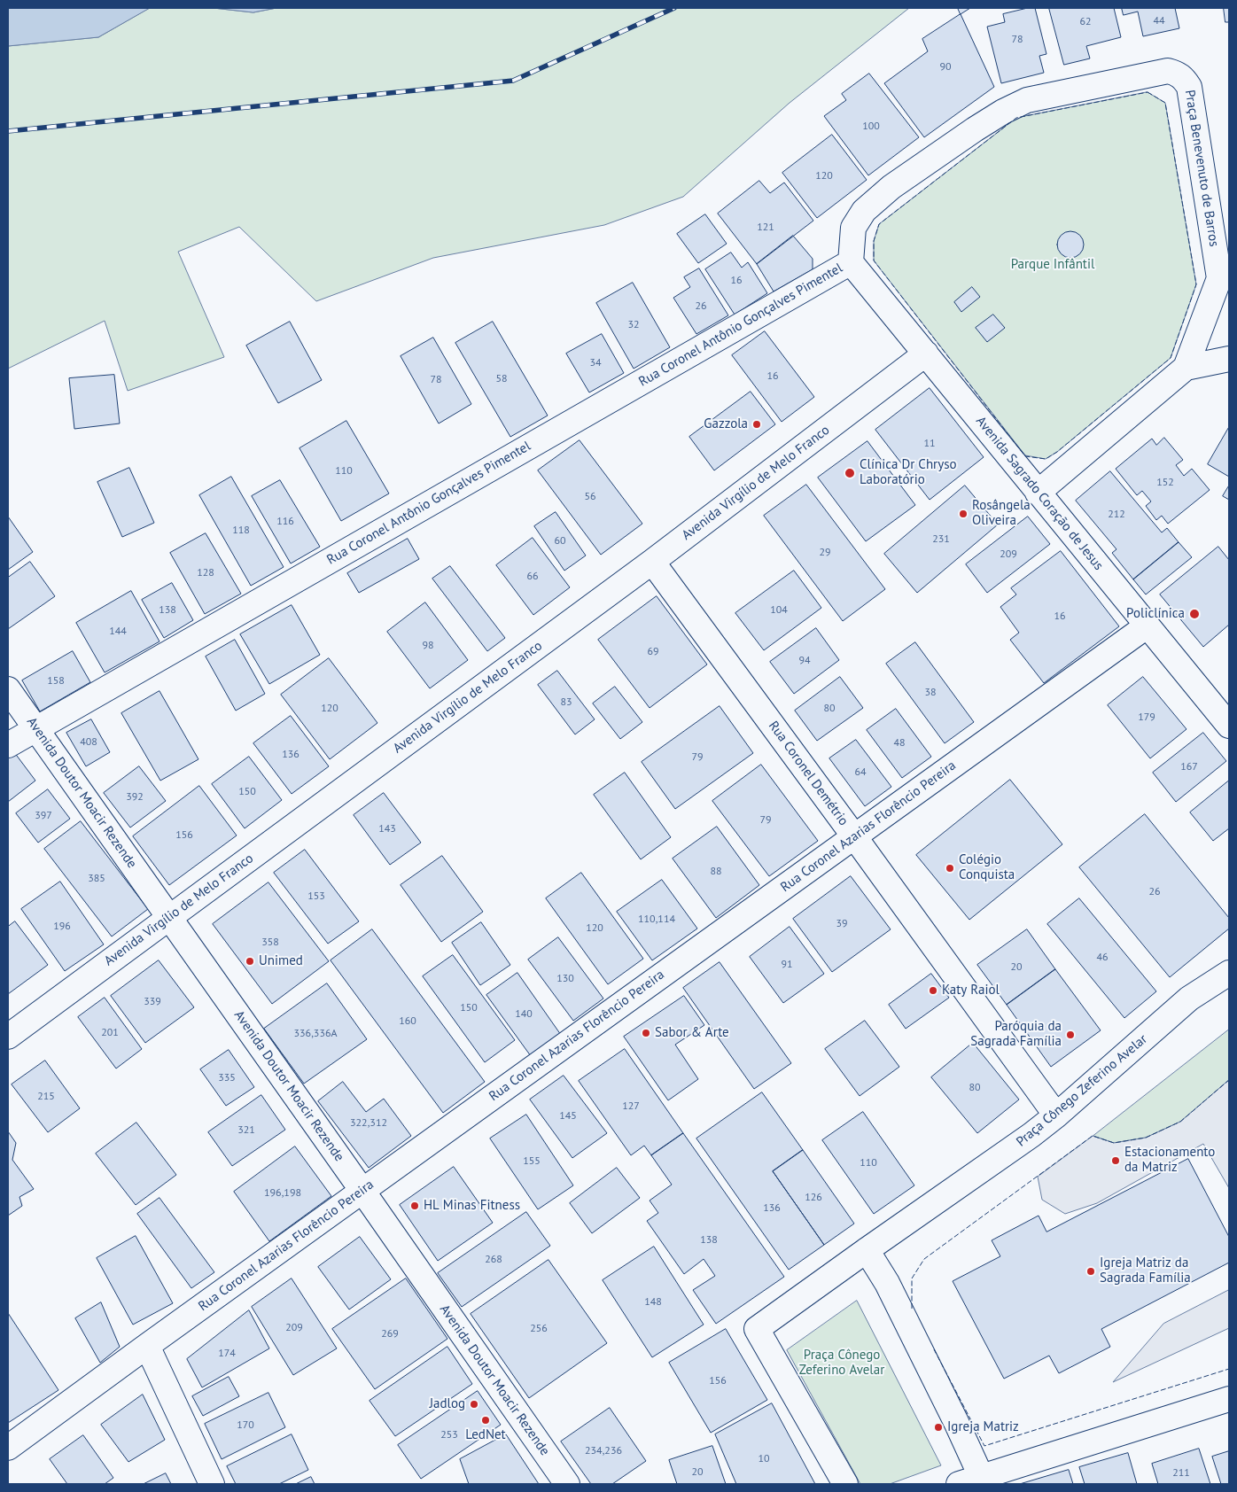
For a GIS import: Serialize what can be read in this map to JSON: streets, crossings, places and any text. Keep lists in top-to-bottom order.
{
  "streets": {
    "street": [
      "Praça Benevenuto de Barros",
      "Rua Coronel Antônio Gonçalves Pimentel",
      "Avenida Virgílio de Melo Franco",
      "Avenida Sagrado Coração de Jesus",
      "Rua Coronel Demétrio",
      "Avenida Doutor Moacir Rezende",
      "Rua Coronel Azarias Florêncio Pereira",
      "Praça Cônego Zeferino Avelar"
    ]
  },
  "crossings": [
    ["Praça Benevenuto de Barros", "Rua Coronel Antônio Gonçalves Pimentel"],
    ["Praça Benevenuto de Barros", "Avenida Sagrado Coração de Jesus"],
    ["Rua Coronel Antônio Gonçalves Pimentel", "Avenida Sagrado Coração de Jesus"],
    ["Rua Coronel Antônio Gonçalves Pimentel", "Avenida Doutor Moacir Rezende"],
    ["Avenida Virgílio de Melo Franco", "Avenida Sagrado Coração de Jesus"],
    ["Avenida Virgílio de Melo Franco", "Rua Coronel Demétrio"],
    ["Avenida Virgílio de Melo Franco", "Avenida Doutor Moacir Rezende"],
    ["Avenida Sagrado Coração de Jesus", "Rua Coronel Azarias Florêncio Pereira"],
    ["Rua Coronel Demétrio", "Rua Coronel Azarias Florêncio Pereira"],
    ["Rua Coronel Demétrio", "Praça Cônego Zeferino Avelar"],
    ["Avenida Doutor Moacir Rezende", "Rua Coronel Azarias Florêncio Pereira"]
  ],
  "parks": ["Parque Infântil", "Praça Cônego Zeferino Avelar"],
  "places": [
    "Gazzola",
    "Clínica Dr Chryso Laboratório",
    "Rosângela Oliveira",
    "Policlínica",
    "Colégio Conquista",
    "Unimed",
    "Katy Raiol",
    "Sabor & Arte",
    "Paróquia da Sagrada Família",
    "Estacionamento da Matriz",
    "HL Minas Fitness",
    "Igreja Matriz da Sagrada Família",
    "Jadlog",
    "LedNet",
    "Igreja Matriz"
  ],
  "house_numbers": [
    "44",
    "62",
    "78",
    "90",
    "100",
    "120",
    "121",
    "16",
    "26",
    "32",
    "34",
    "16",
    "58",
    "78",
    "11",
    "110",
    "152",
    "56",
    "212",
    "116",
    "118",
    "231",
    "60",
    "29",
    "209",
    "128",
    "66",
    "138",
    "104",
    "16",
    "144",
    "98",
    "69",
    "94",
    "158",
    "38",
    "83",
    "120",
    "80",
    "179",
    "408",
    "48",
    "136",
    "79",
    "167",
    "64",
    "150",
    "392",
    "397",
    "79",
    "143",
    "156",
    "88",
    "385",
    "26",
    "153",
    "110,114",
    "39",
    "196",
    "120",
    "358",
    "46",
    "91",
    "20",
    "130",
    "339",
    "150",
    "140",
    "160",
    "201",
    "336,336A",
    "335",
    "80",
    "215",
    "127",
    "145",
    "322,312",
    "321",
    "155",
    "110",
    "196,198",
    "126",
    "136",
    "138",
    "268",
    "148",
    "209",
    "256",
    "269",
    "174",
    "156",
    "170",
    "253",
    "234,236",
    "10",
    "20",
    "211"
  ]
}
